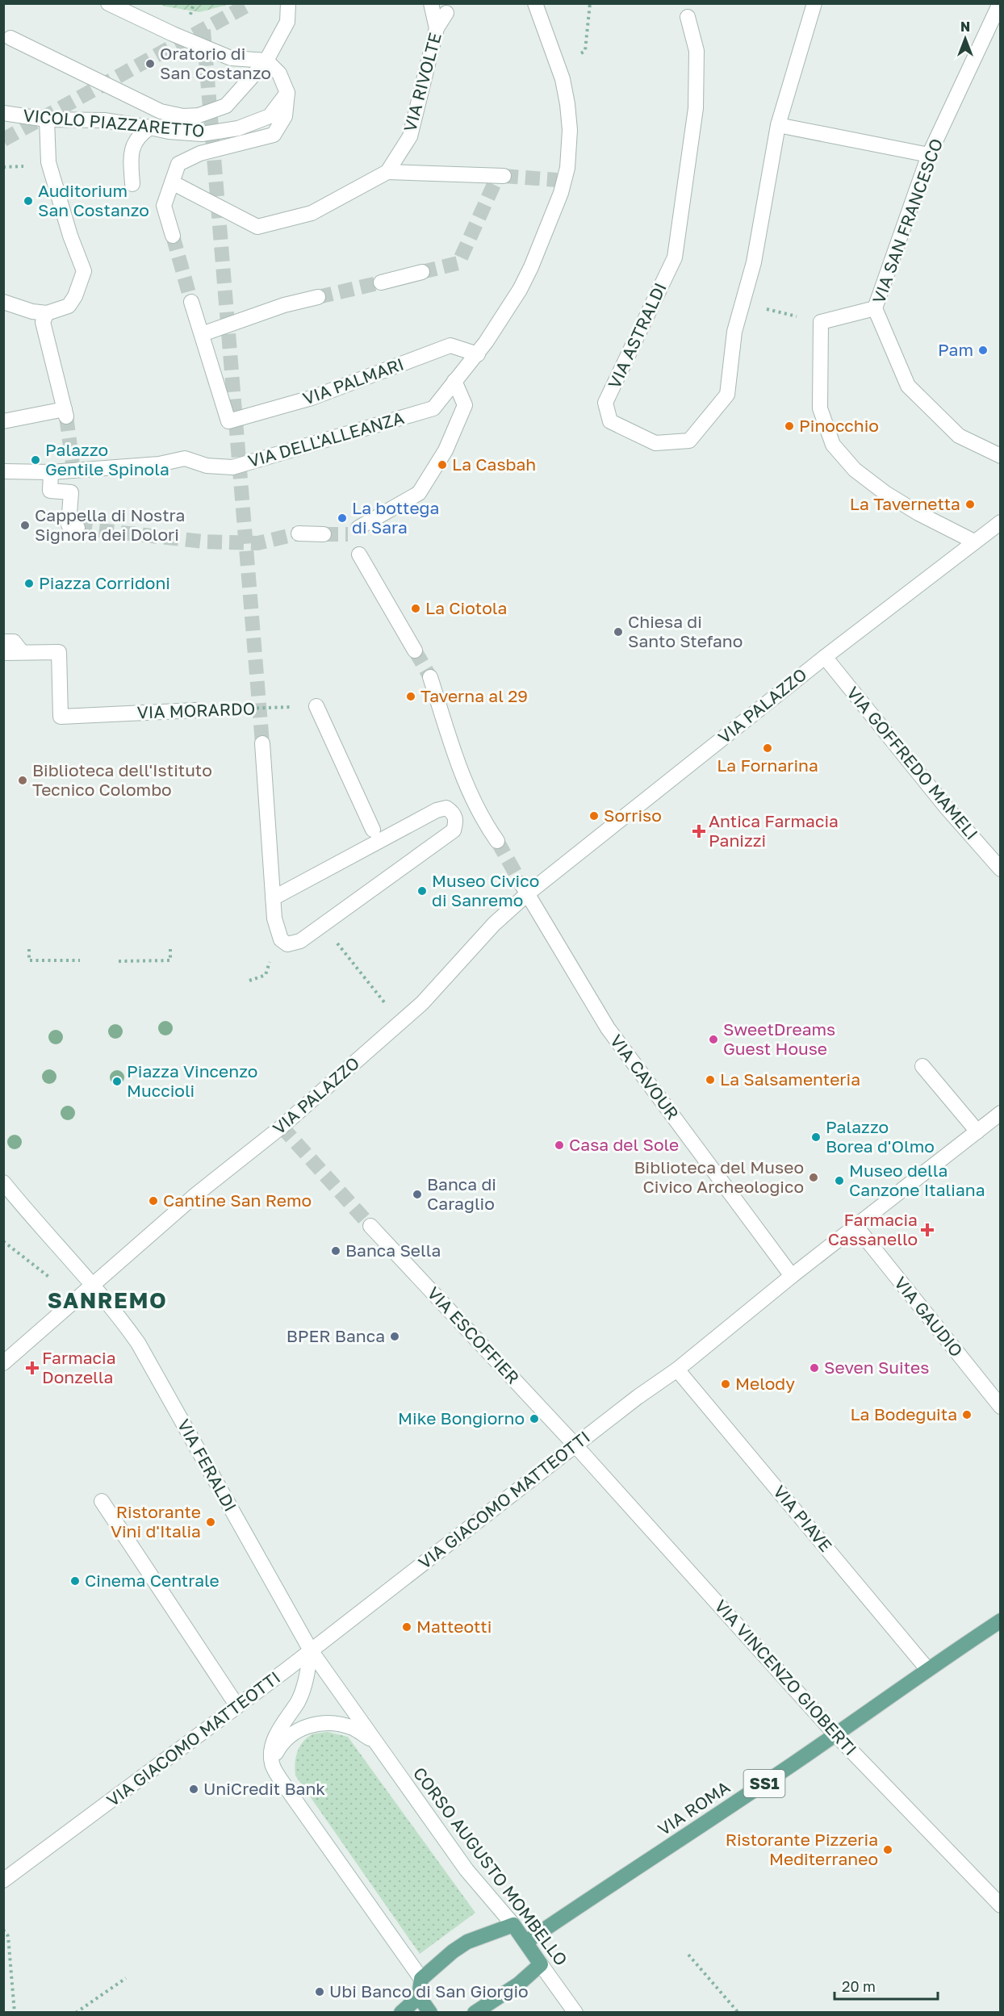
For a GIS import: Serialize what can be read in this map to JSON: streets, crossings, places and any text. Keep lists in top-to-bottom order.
{
  "streets": {
    "main road": ["SS1", "VIA ROMA", "CORSO AUGUSTO MOMBELLO"],
    "street": [
      "VIA RIVOLTE",
      "VICOLO PIAZZARETTO",
      "VIA SAN FRANCESCO",
      "VIA ASTRALDI",
      "VIA PALMARI",
      "VIA DELL'ALLEANZA",
      "VIA PALAZZO",
      "VIA MORARDO",
      "VIA GOFFREDO MAMELI",
      "VIA CAVOUR",
      "VIA GAUDIO",
      "VIA ESCOFFIER",
      "VIA FERALDI",
      "VIA GIACOMO MATTEOTTI",
      "VIA PIAVE",
      "VIA VINCENZO GIOBERTI"
    ]
  },
  "crossings": [
    ["VIA PALMARI", "VIA DELL'ALLEANZA"],
    ["VIA PALAZZO", "VIA GOFFREDO MAMELI"],
    ["VIA PALAZZO", "VIA CAVOUR"],
    ["VIA PALAZZO", "VIA FERALDI"],
    ["VIA CAVOUR", "VIA GIACOMO MATTEOTTI"],
    ["VIA GAUDIO", "VIA GIACOMO MATTEOTTI"],
    ["VIA ESCOFFIER", "VIA GIACOMO MATTEOTTI"],
    ["VIA ESCOFFIER", "VIA VINCENZO GIOBERTI"],
    ["VIA FERALDI", "VIA GIACOMO MATTEOTTI"],
    ["VIA FERALDI", "CORSO AUGUSTO MOMBELLO"],
    ["VIA GIACOMO MATTEOTTI", "VIA PIAVE"],
    ["VIA GIACOMO MATTEOTTI", "VIA VINCENZO GIOBERTI"],
    ["VIA GIACOMO MATTEOTTI", "CORSO AUGUSTO MOMBELLO"],
    ["VIA PIAVE", "VIA ROMA"],
    ["VIA VINCENZO GIOBERTI", "VIA ROMA"],
    ["VIA ROMA", "CORSO AUGUSTO MOMBELLO"]
  ],
  "districts": ["SANREMO"],
  "places": {
    "other": [
      "Oratorio di San Costanzo",
      "Auditorium San Costanzo",
      "Pam",
      "Pinocchio",
      "Palazzo Gentile Spinola",
      "La Casbah",
      "La Tavernetta",
      "La bottega di Sara",
      "Cappella di Nostra Signora dei Dolori",
      "Piazza Corridoni",
      "La Ciotola",
      "Chiesa di Santo Stefano",
      "Taverna al 29",
      "La Fornarina",
      "Biblioteca dell'Istituto Tecnico Colombo",
      "Sorriso",
      "Museo Civico di Sanremo",
      "SweetDreams Guest House",
      "La Salsamenteria",
      "Piazza Vincenzo Muccioli",
      "Palazzo Borea d'Olmo",
      "Casa del Sole",
      "Biblioteca del Museo Civico Archeologico",
      "Museo della Canzone Italiana",
      "Banca di Caraglio",
      "Cantine San Remo",
      "Banca Sella",
      "BPER Banca",
      "Seven Suites",
      "Melody",
      "La Bodeguita",
      "Mike Bongiorno",
      "Ristorante Vini d'Italia",
      "Cinema Centrale",
      "Matteotti",
      "UniCredit Bank",
      "Ristorante Pizzeria Mediterraneo",
      "Ubi Banco di San Giorgio"
    ],
    "health": ["Antica Farmacia Panizzi", "Farmacia Cassanello", "Farmacia Donzella"]
  },
  "scale_bar": "20 m",
  "north": "top"
}
